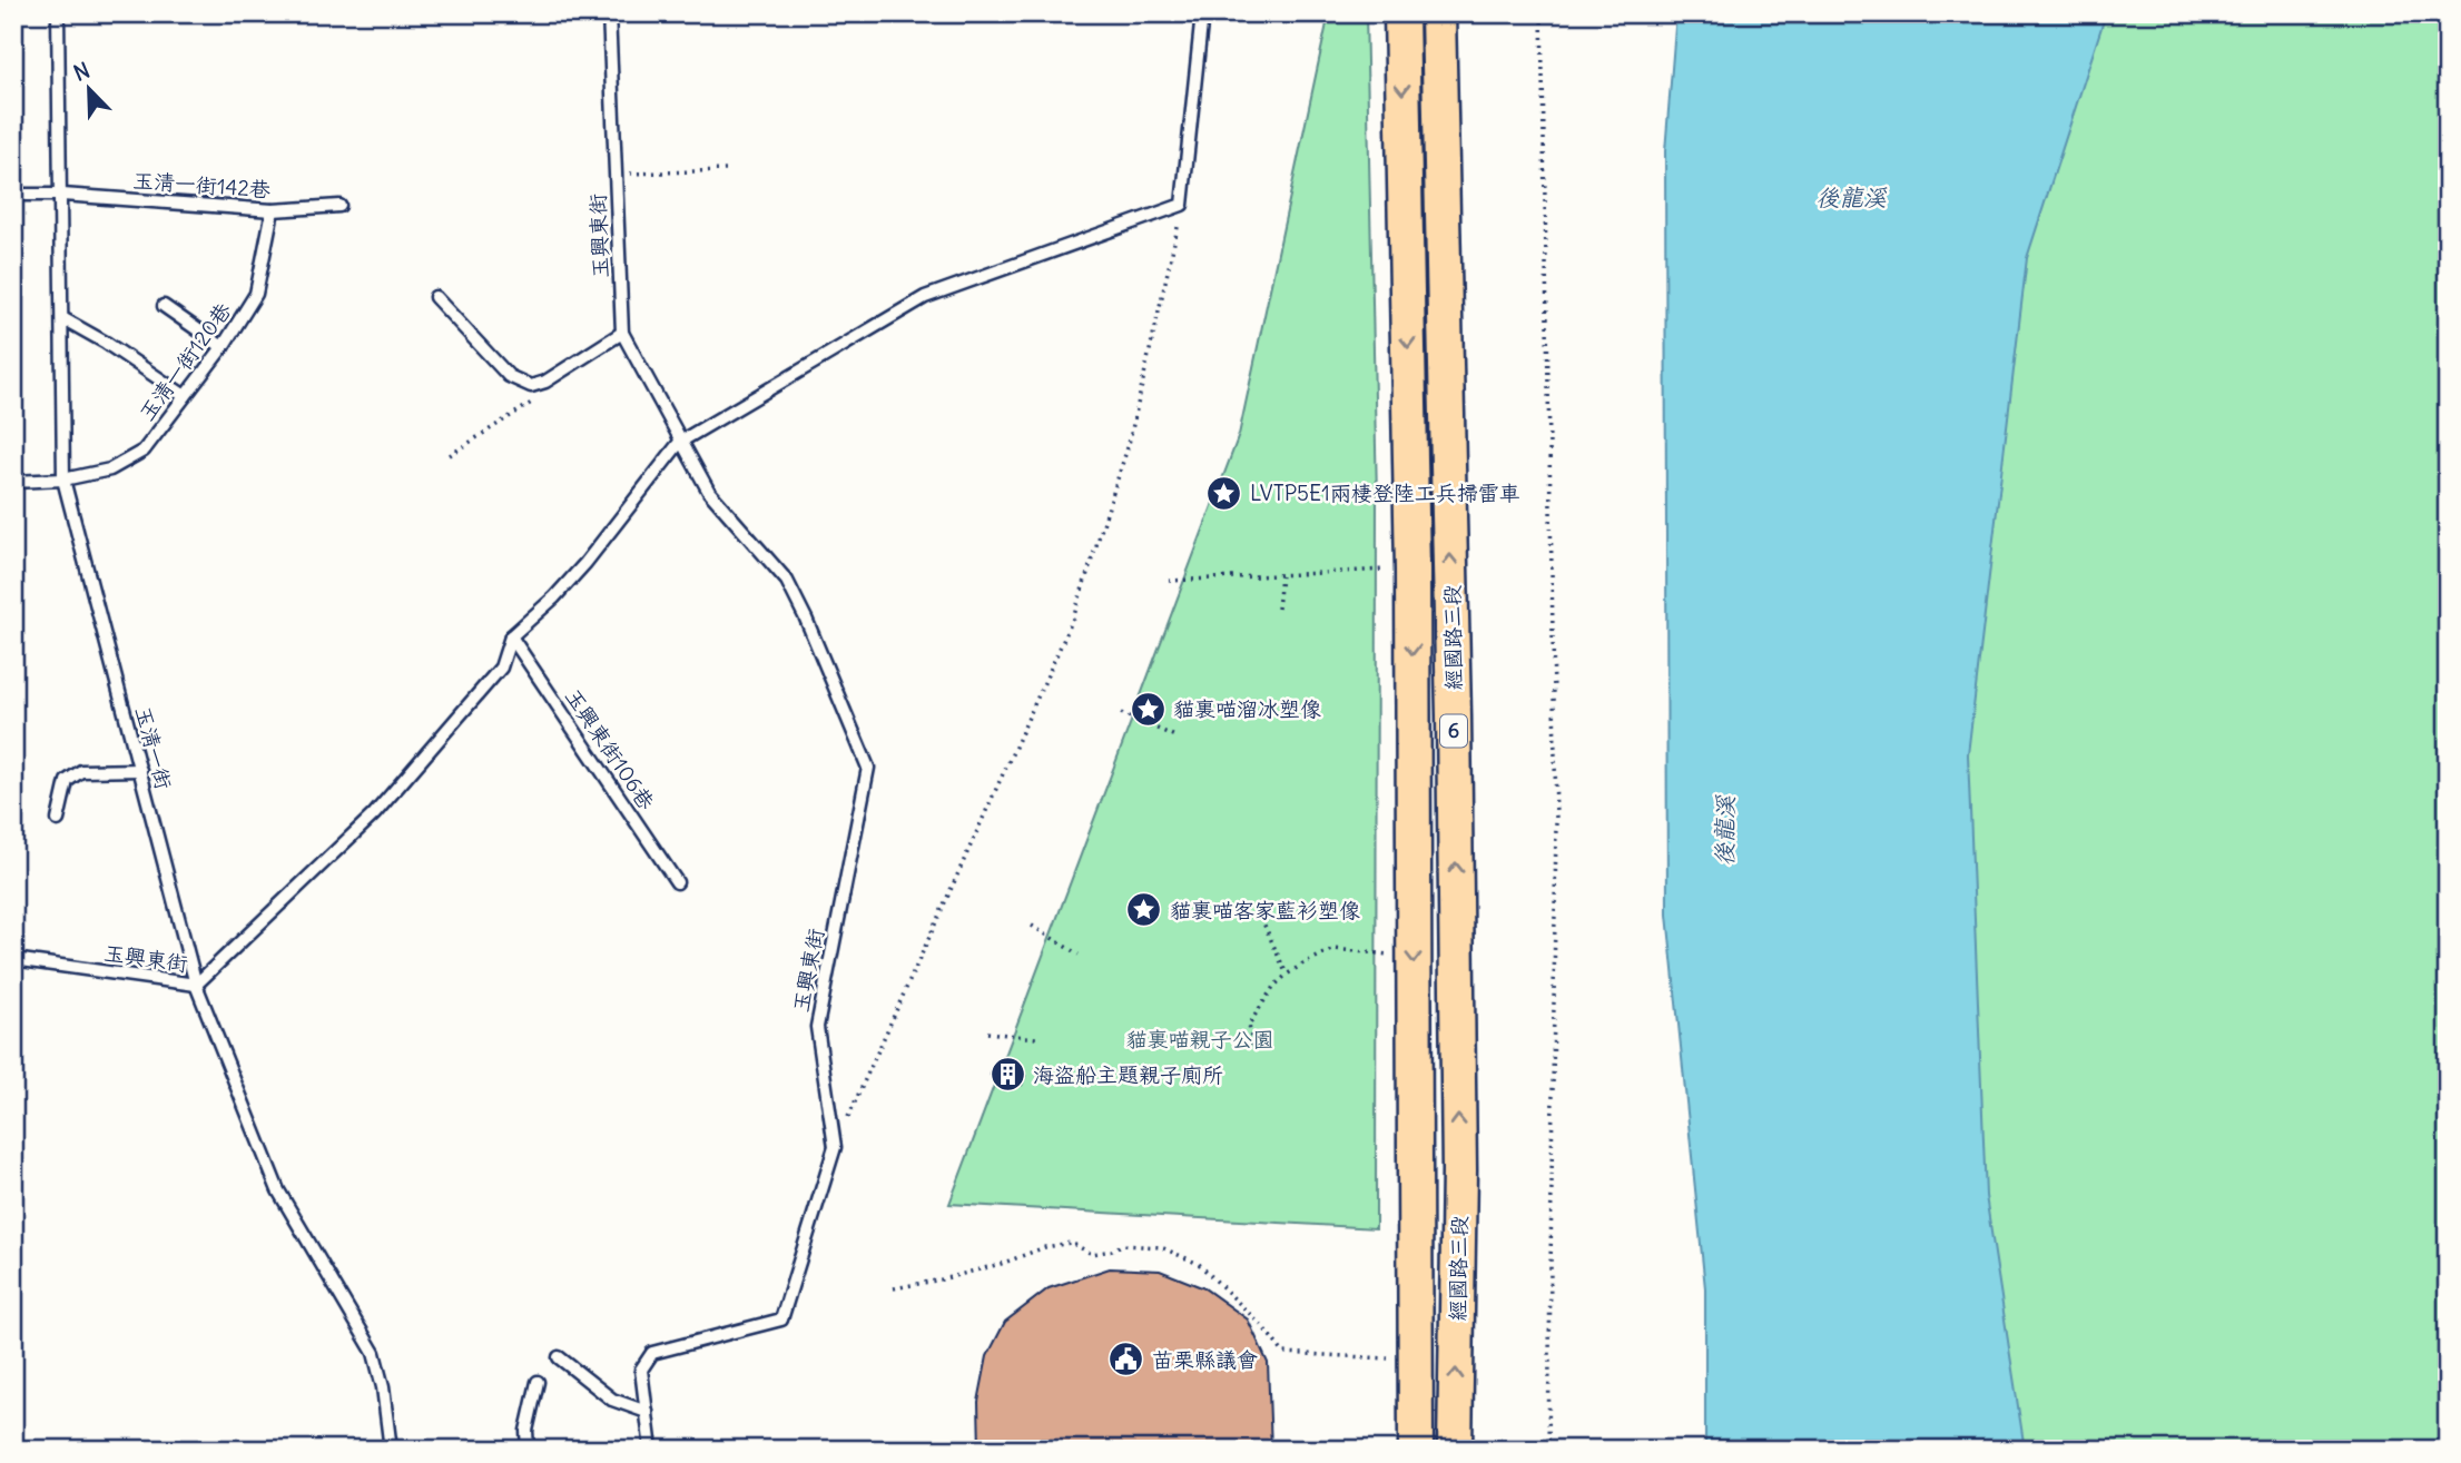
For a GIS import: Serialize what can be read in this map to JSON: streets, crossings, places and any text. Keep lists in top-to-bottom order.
{
  "streets": {
    "main road": ["經國路三段", "6"],
    "lane": [
      "玉清一街142巷",
      "玉興東街",
      "玉清一街120巷",
      "玉清一街",
      "玉興東街106巷"
    ]
  },
  "crossings": [
    ["玉清一街142巷", "玉清一街120巷"],
    ["玉清一街142巷", "玉清一街"],
    ["玉興東街", "玉清一街"],
    ["玉興東街", "玉興東街106巷"],
    ["玉清一街120巷", "玉清一街"]
  ],
  "water": ["後龍溪"],
  "parks": ["貓裏喵親子公園"],
  "places": {
    "place": ["LVTP5E1兩棲登陸工兵掃雷車", "貓裏喵溜冰塑像", "貓裏喵客家藍衫塑像"],
    "building": ["海盜船主題親子廁所"],
    "public building": ["苗栗縣議會"]
  },
  "north": "top left"
}
